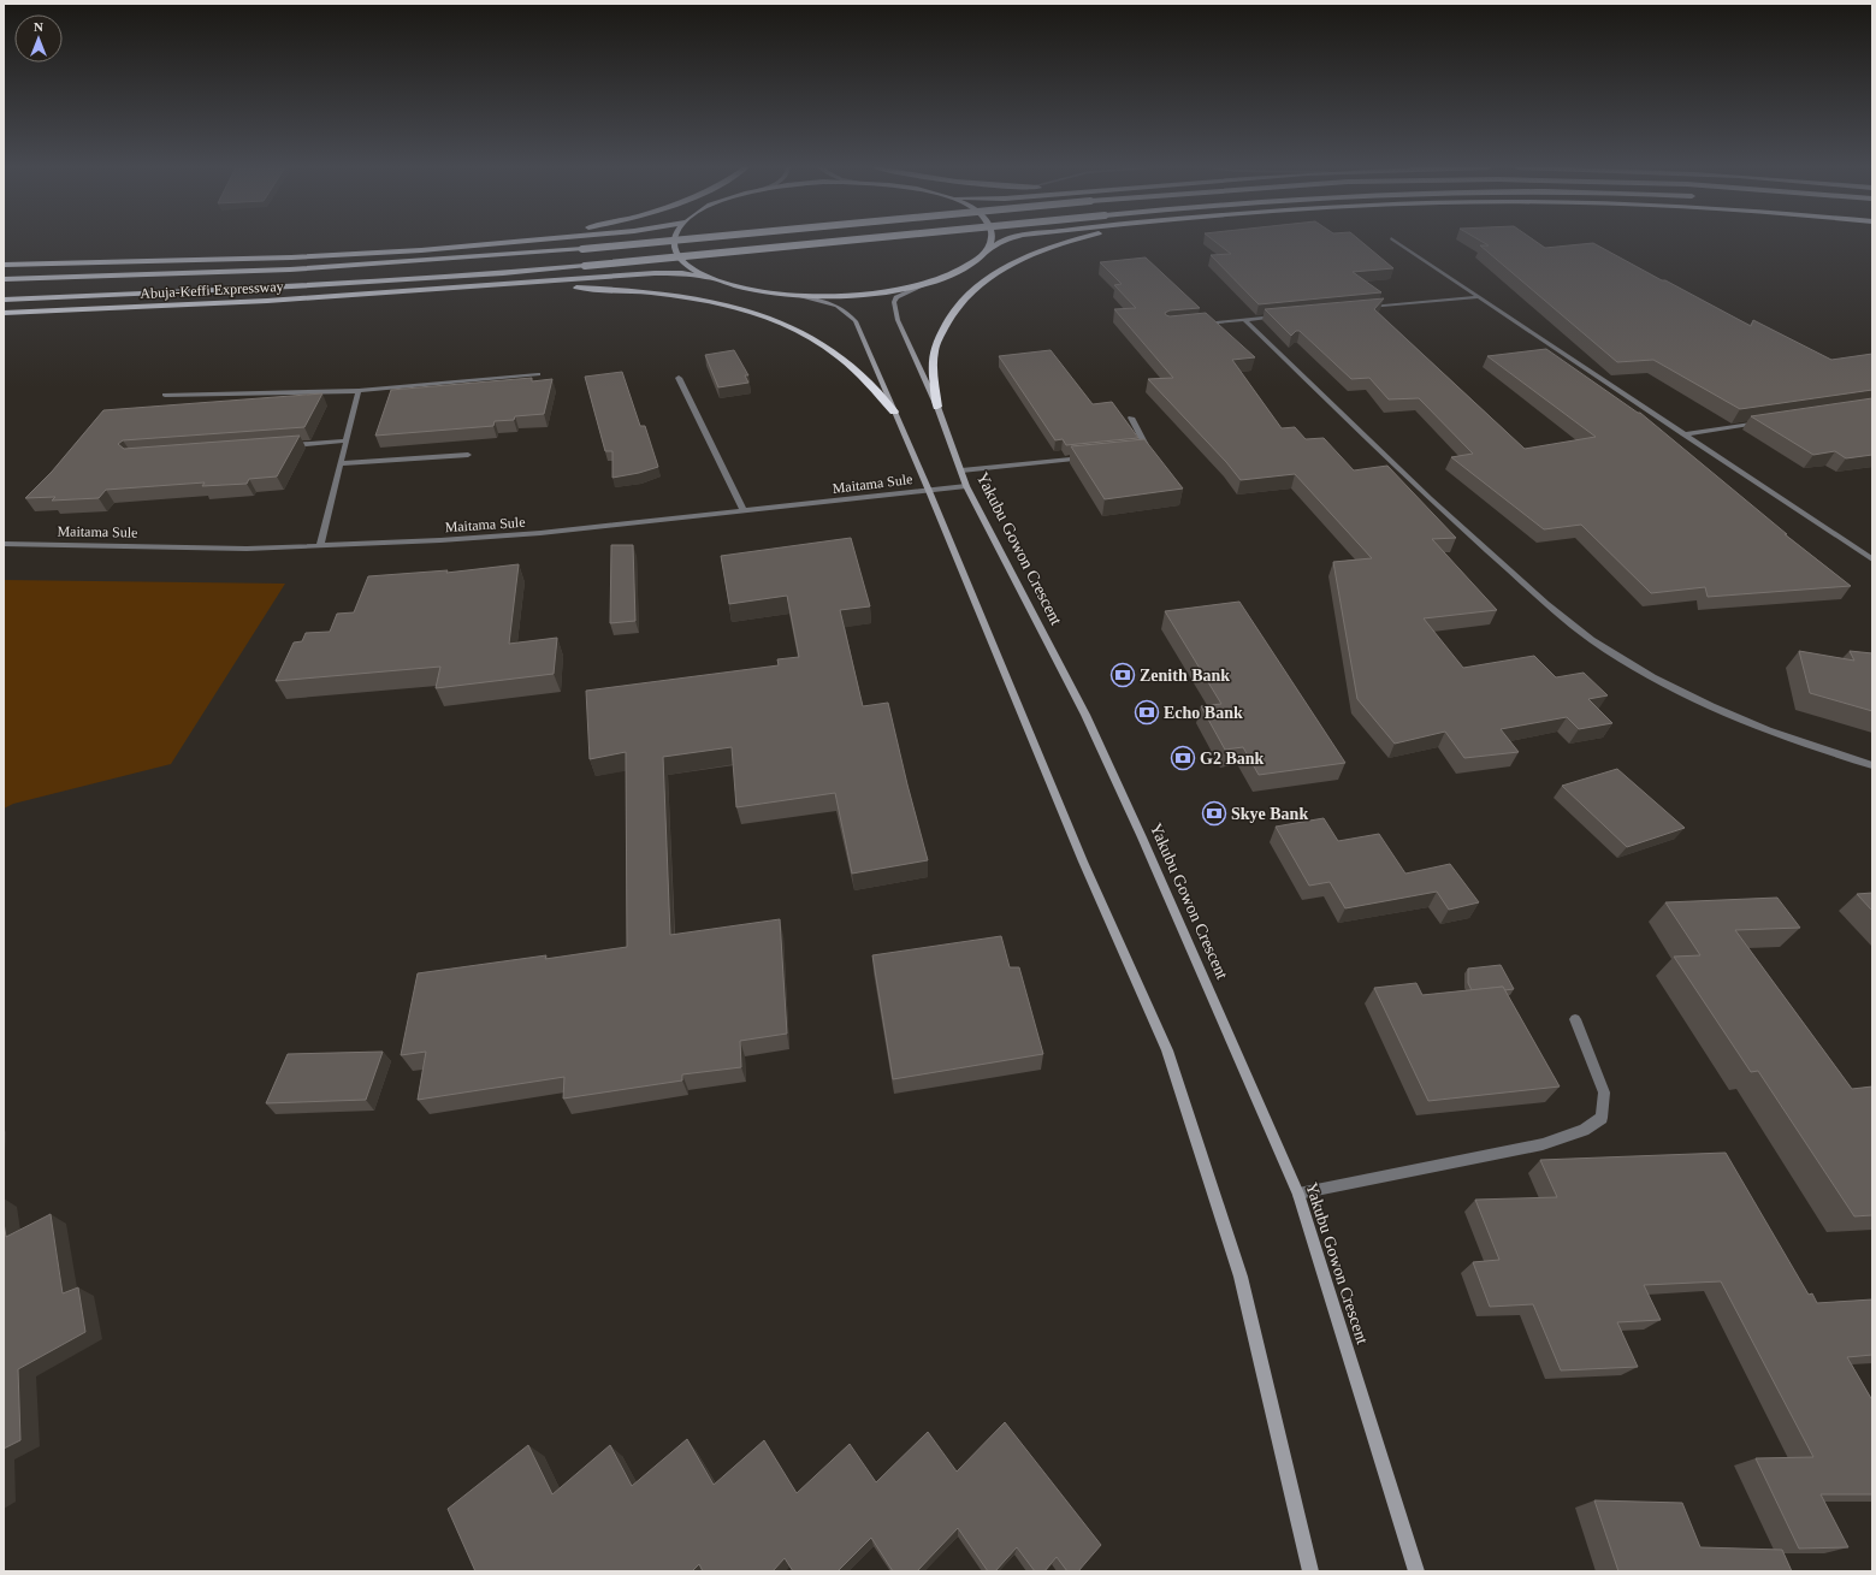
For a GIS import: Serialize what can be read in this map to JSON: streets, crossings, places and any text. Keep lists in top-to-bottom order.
{
  "streets": {
    "highway": ["Abuja-Keffi Expressway"],
    "main road": ["Yakubu Gowon Crescent"],
    "street": ["Maitama Sule"]
  },
  "crossings": [
    ["Maitama Sule", "Yakubu Gowon Crescent"]
  ],
  "places": {
    "bank": [
      "Zenith Bank",
      "Echo Bank",
      "G2 Bank",
      "Skye Bank"
    ]
  },
  "north": "top"
}
